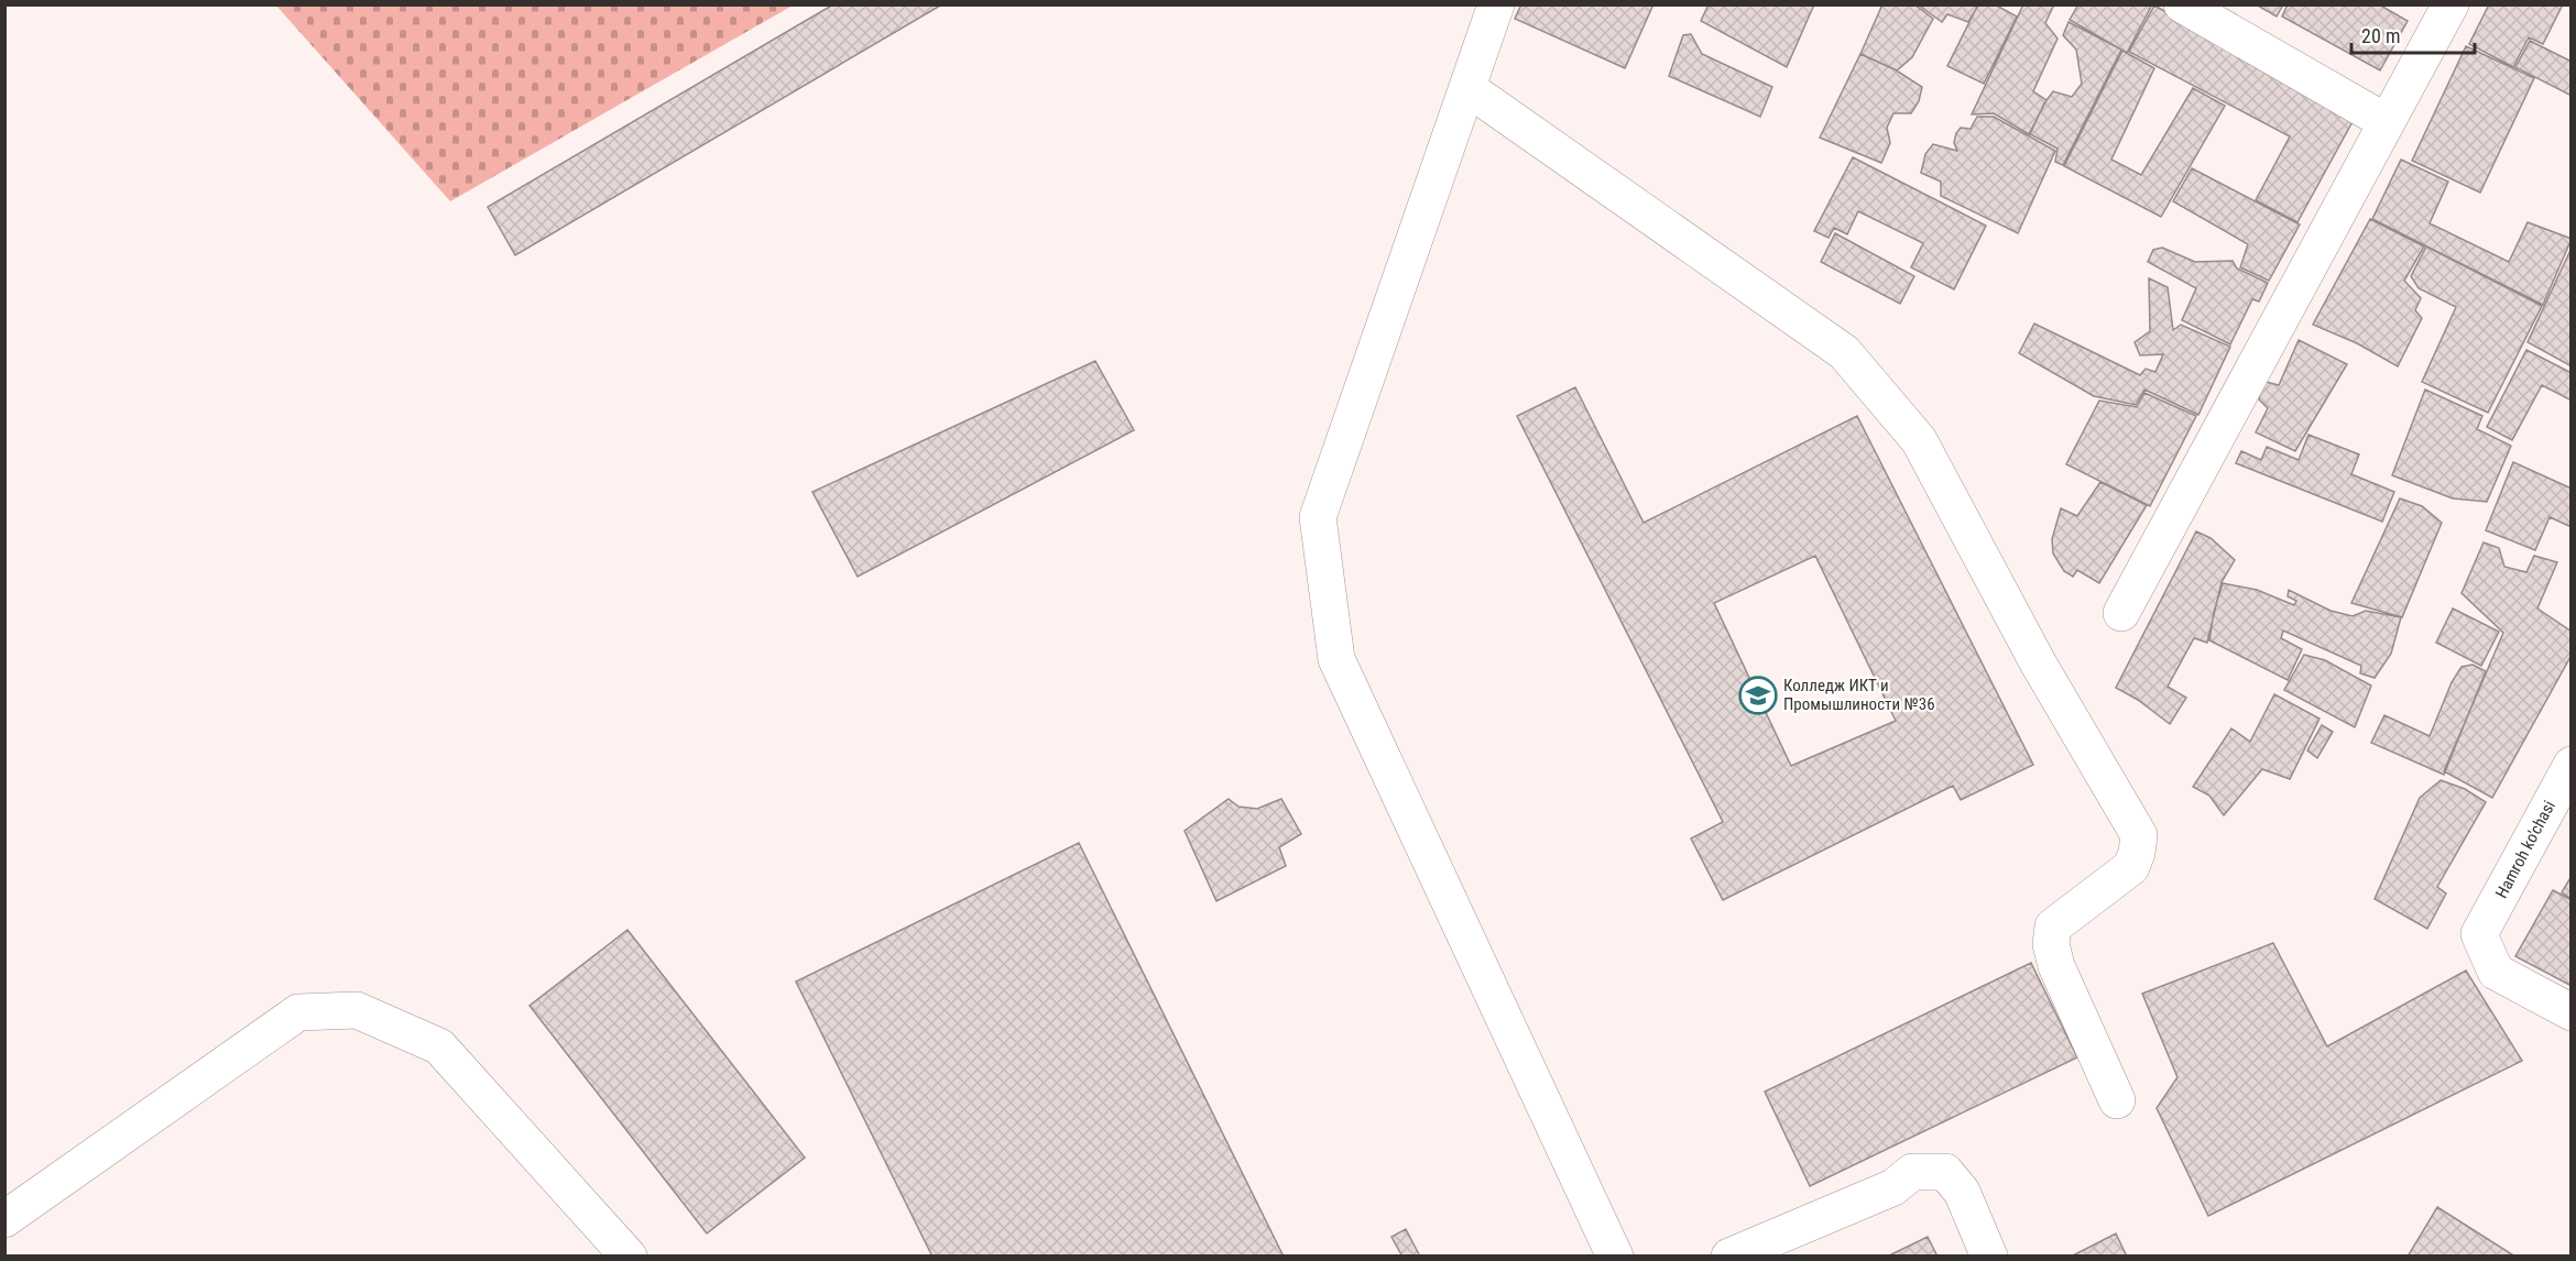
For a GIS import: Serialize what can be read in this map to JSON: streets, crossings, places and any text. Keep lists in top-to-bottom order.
{
  "streets": {
    "street": ["Hamroh ko'chasi"]
  },
  "places": {
    "school or university": ["Колледж ИКТ и Промышлиности №36"]
  },
  "scale_bar": "20 m"
}
